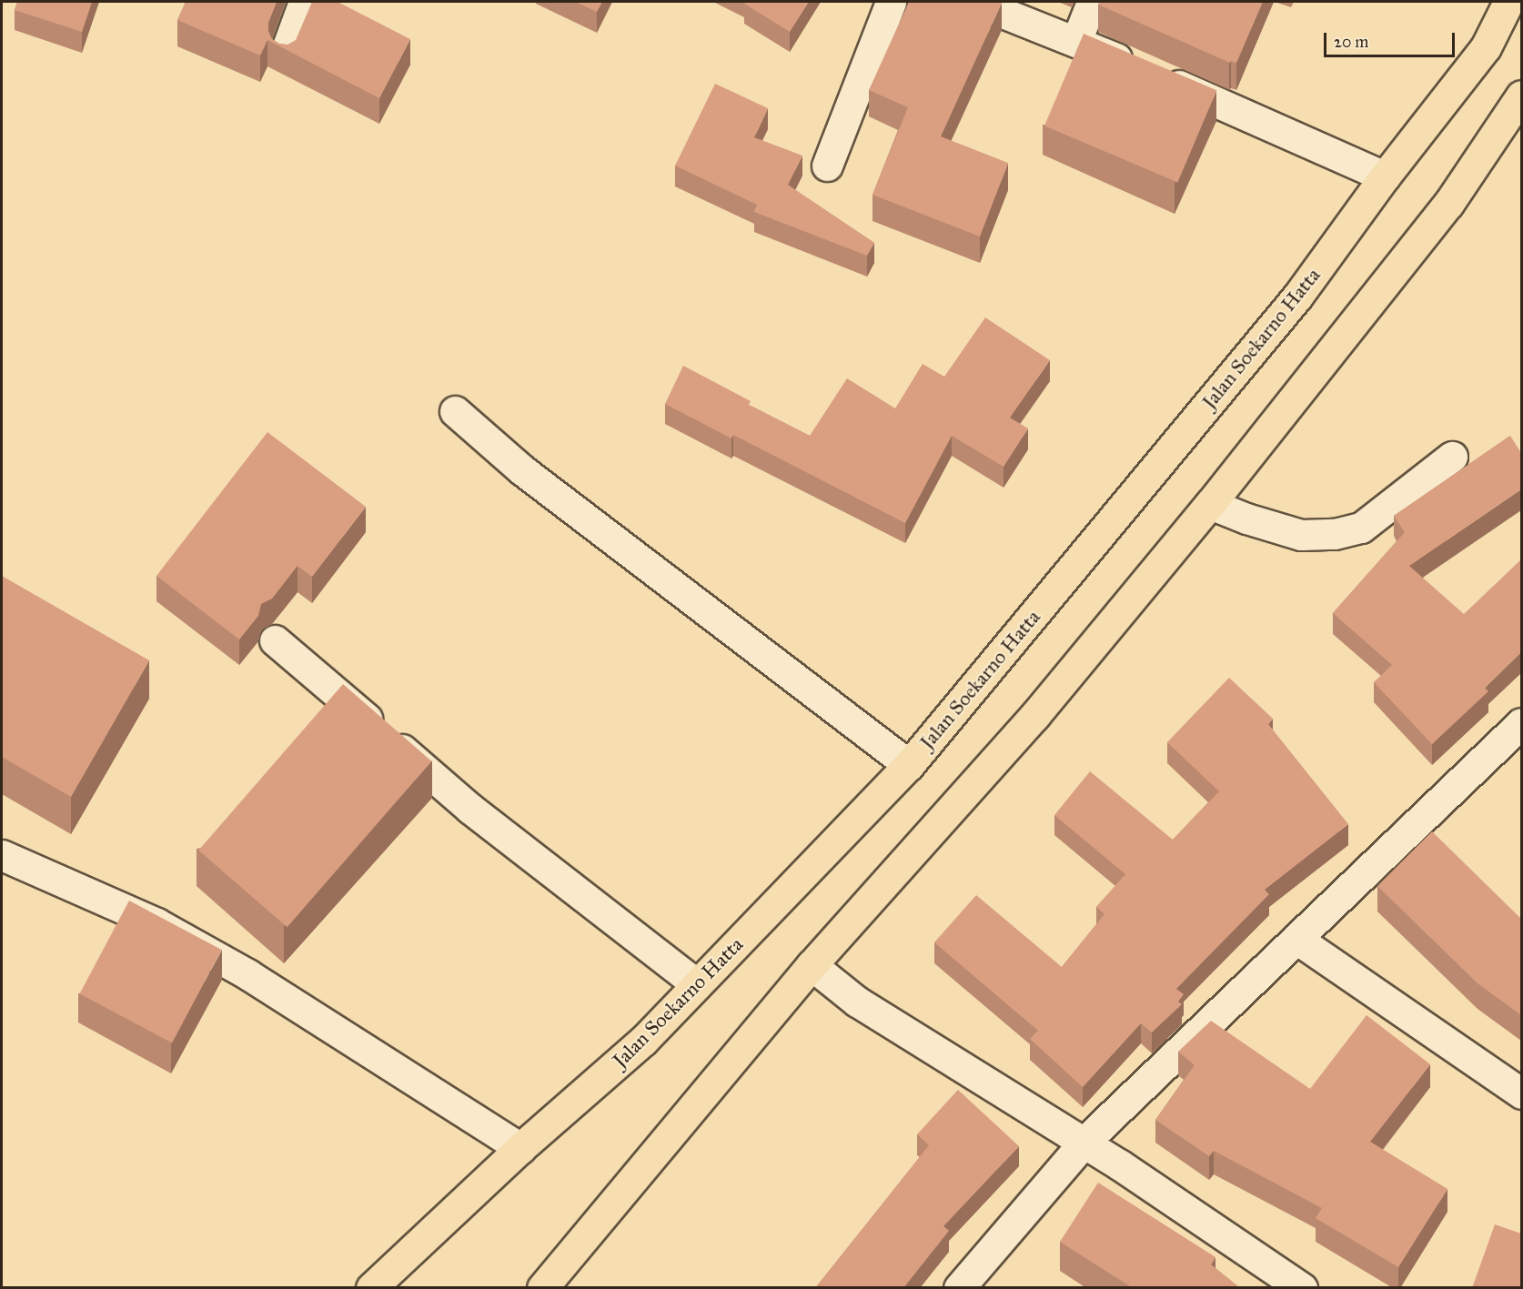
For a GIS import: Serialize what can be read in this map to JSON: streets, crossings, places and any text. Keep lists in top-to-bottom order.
{
  "streets": {
    "highway": ["Jalan Soekarno Hatta"]
  },
  "scale_bar": "20 m"
}
